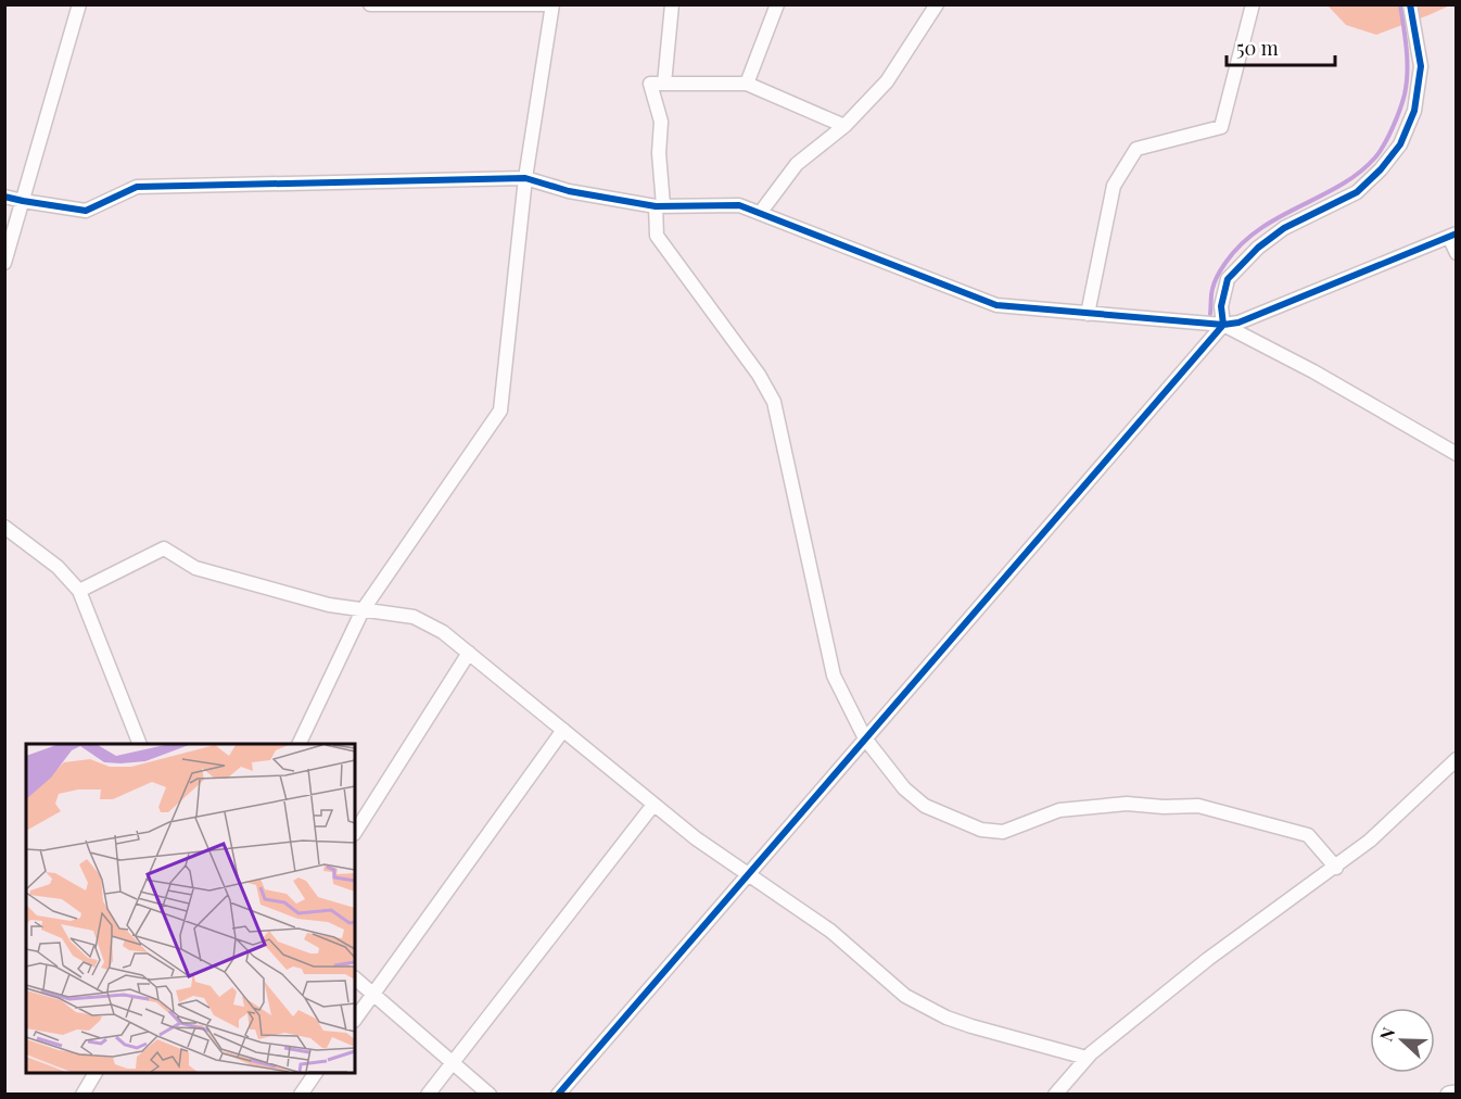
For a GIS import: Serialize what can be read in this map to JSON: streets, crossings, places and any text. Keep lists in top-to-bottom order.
{
  "scale_bar": "50 m",
  "north": "left"
}
